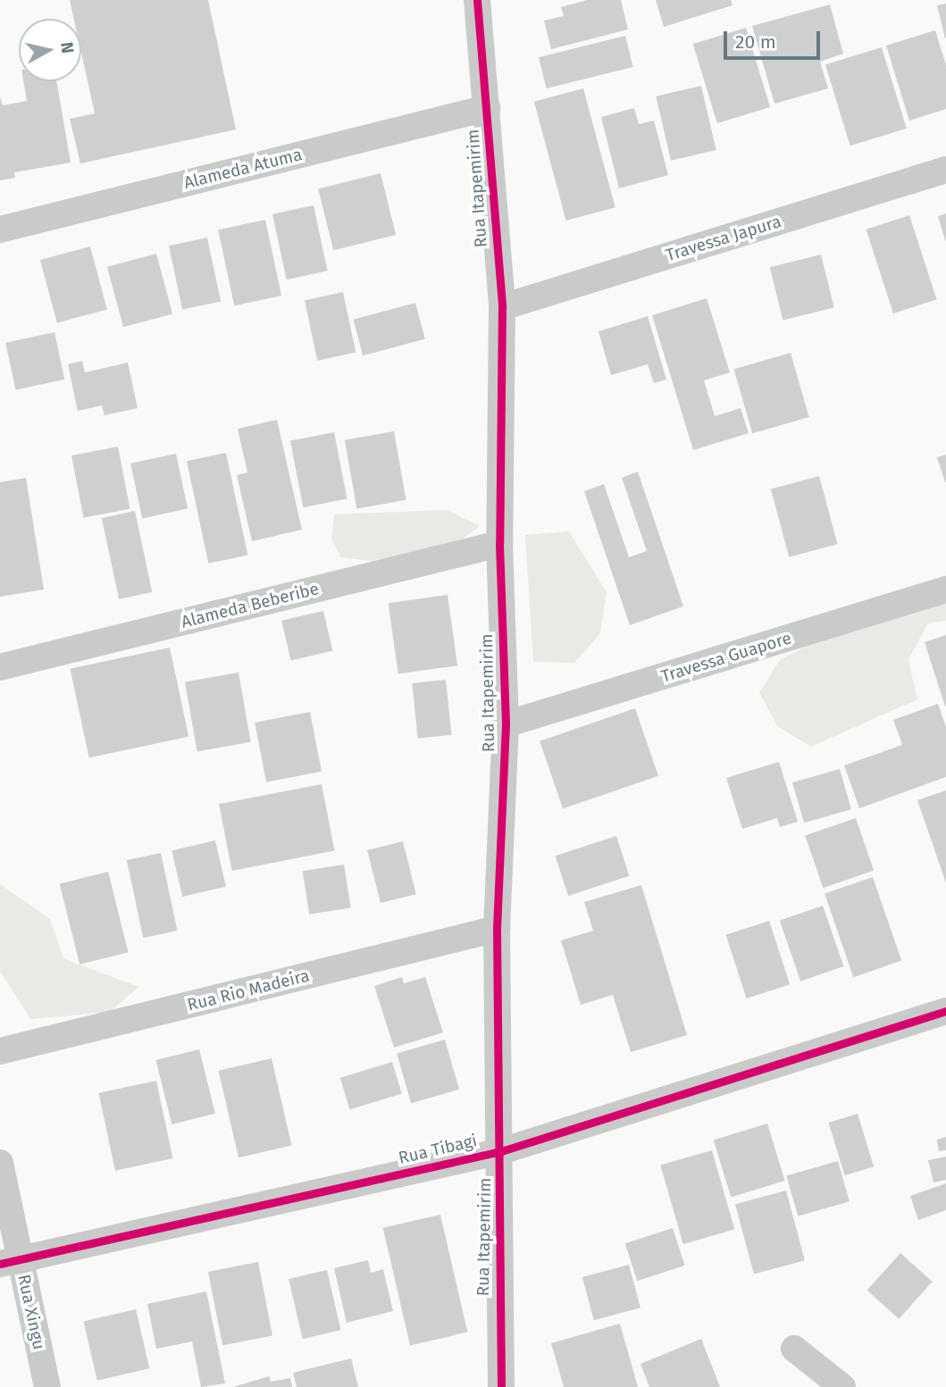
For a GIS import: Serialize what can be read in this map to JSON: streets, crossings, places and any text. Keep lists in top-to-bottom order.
{
  "streets": {
    "street": [
      "Alameda Atuma",
      "Rua Itapemirim",
      "Travessa Japura",
      "Alameda Beberibe",
      "Travessa Guapore",
      "Rua Rio Madeira",
      "Rua Tibagi",
      "Rua Xingu"
    ]
  },
  "crossings": [
    ["Alameda Atuma", "Rua Itapemirim"],
    ["Rua Itapemirim", "Travessa Japura"],
    ["Rua Itapemirim", "Alameda Beberibe"],
    ["Rua Itapemirim", "Travessa Guapore"],
    ["Rua Itapemirim", "Rua Rio Madeira"],
    ["Rua Itapemirim", "Rua Tibagi"],
    ["Rua Tibagi", "Rua Xingu"]
  ],
  "scale_bar": "20 m",
  "north": "right"
}
